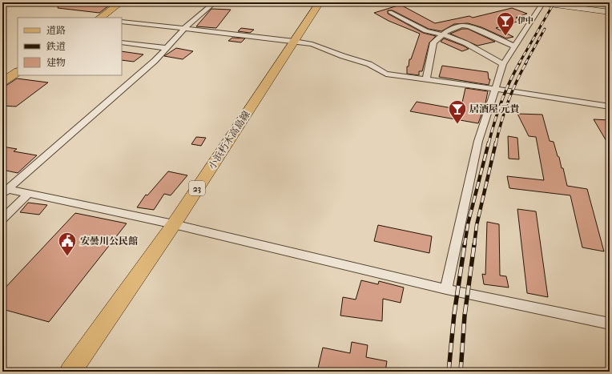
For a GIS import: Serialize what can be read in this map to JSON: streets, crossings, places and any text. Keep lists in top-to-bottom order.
{
  "streets": {
    "main road": ["小浜朽木高島線", "23"]
  },
  "places": {
    "bar": ["伊中", "居酒屋 元貴"],
    "public building": ["安曇川公民館"]
  },
  "legend": ["道路", "鉄道", "建物"]
}
